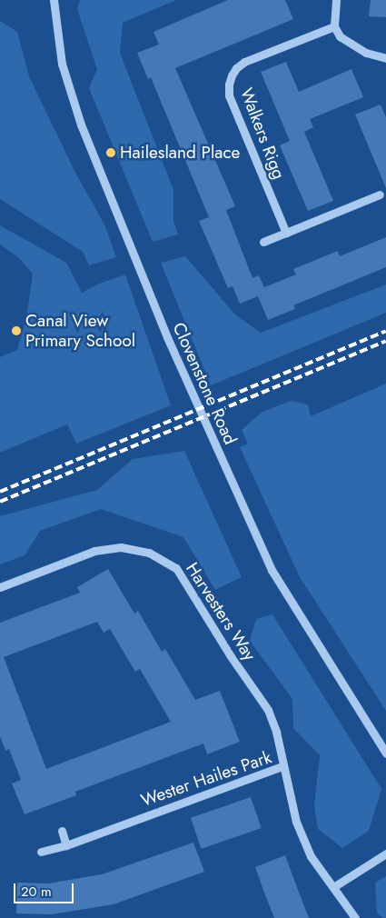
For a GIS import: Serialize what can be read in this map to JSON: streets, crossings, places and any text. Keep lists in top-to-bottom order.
{
  "streets": {
    "street": [
      "Walkers Rigg",
      "Clovenstone Road",
      "Harvesters Way",
      "Wester Hailes Park"
    ]
  },
  "crossings": [
    ["Harvesters Way", "Wester Hailes Park"]
  ],
  "places": ["Hailesland Place", "Canal View Primary School"],
  "scale_bar": "20 m"
}
